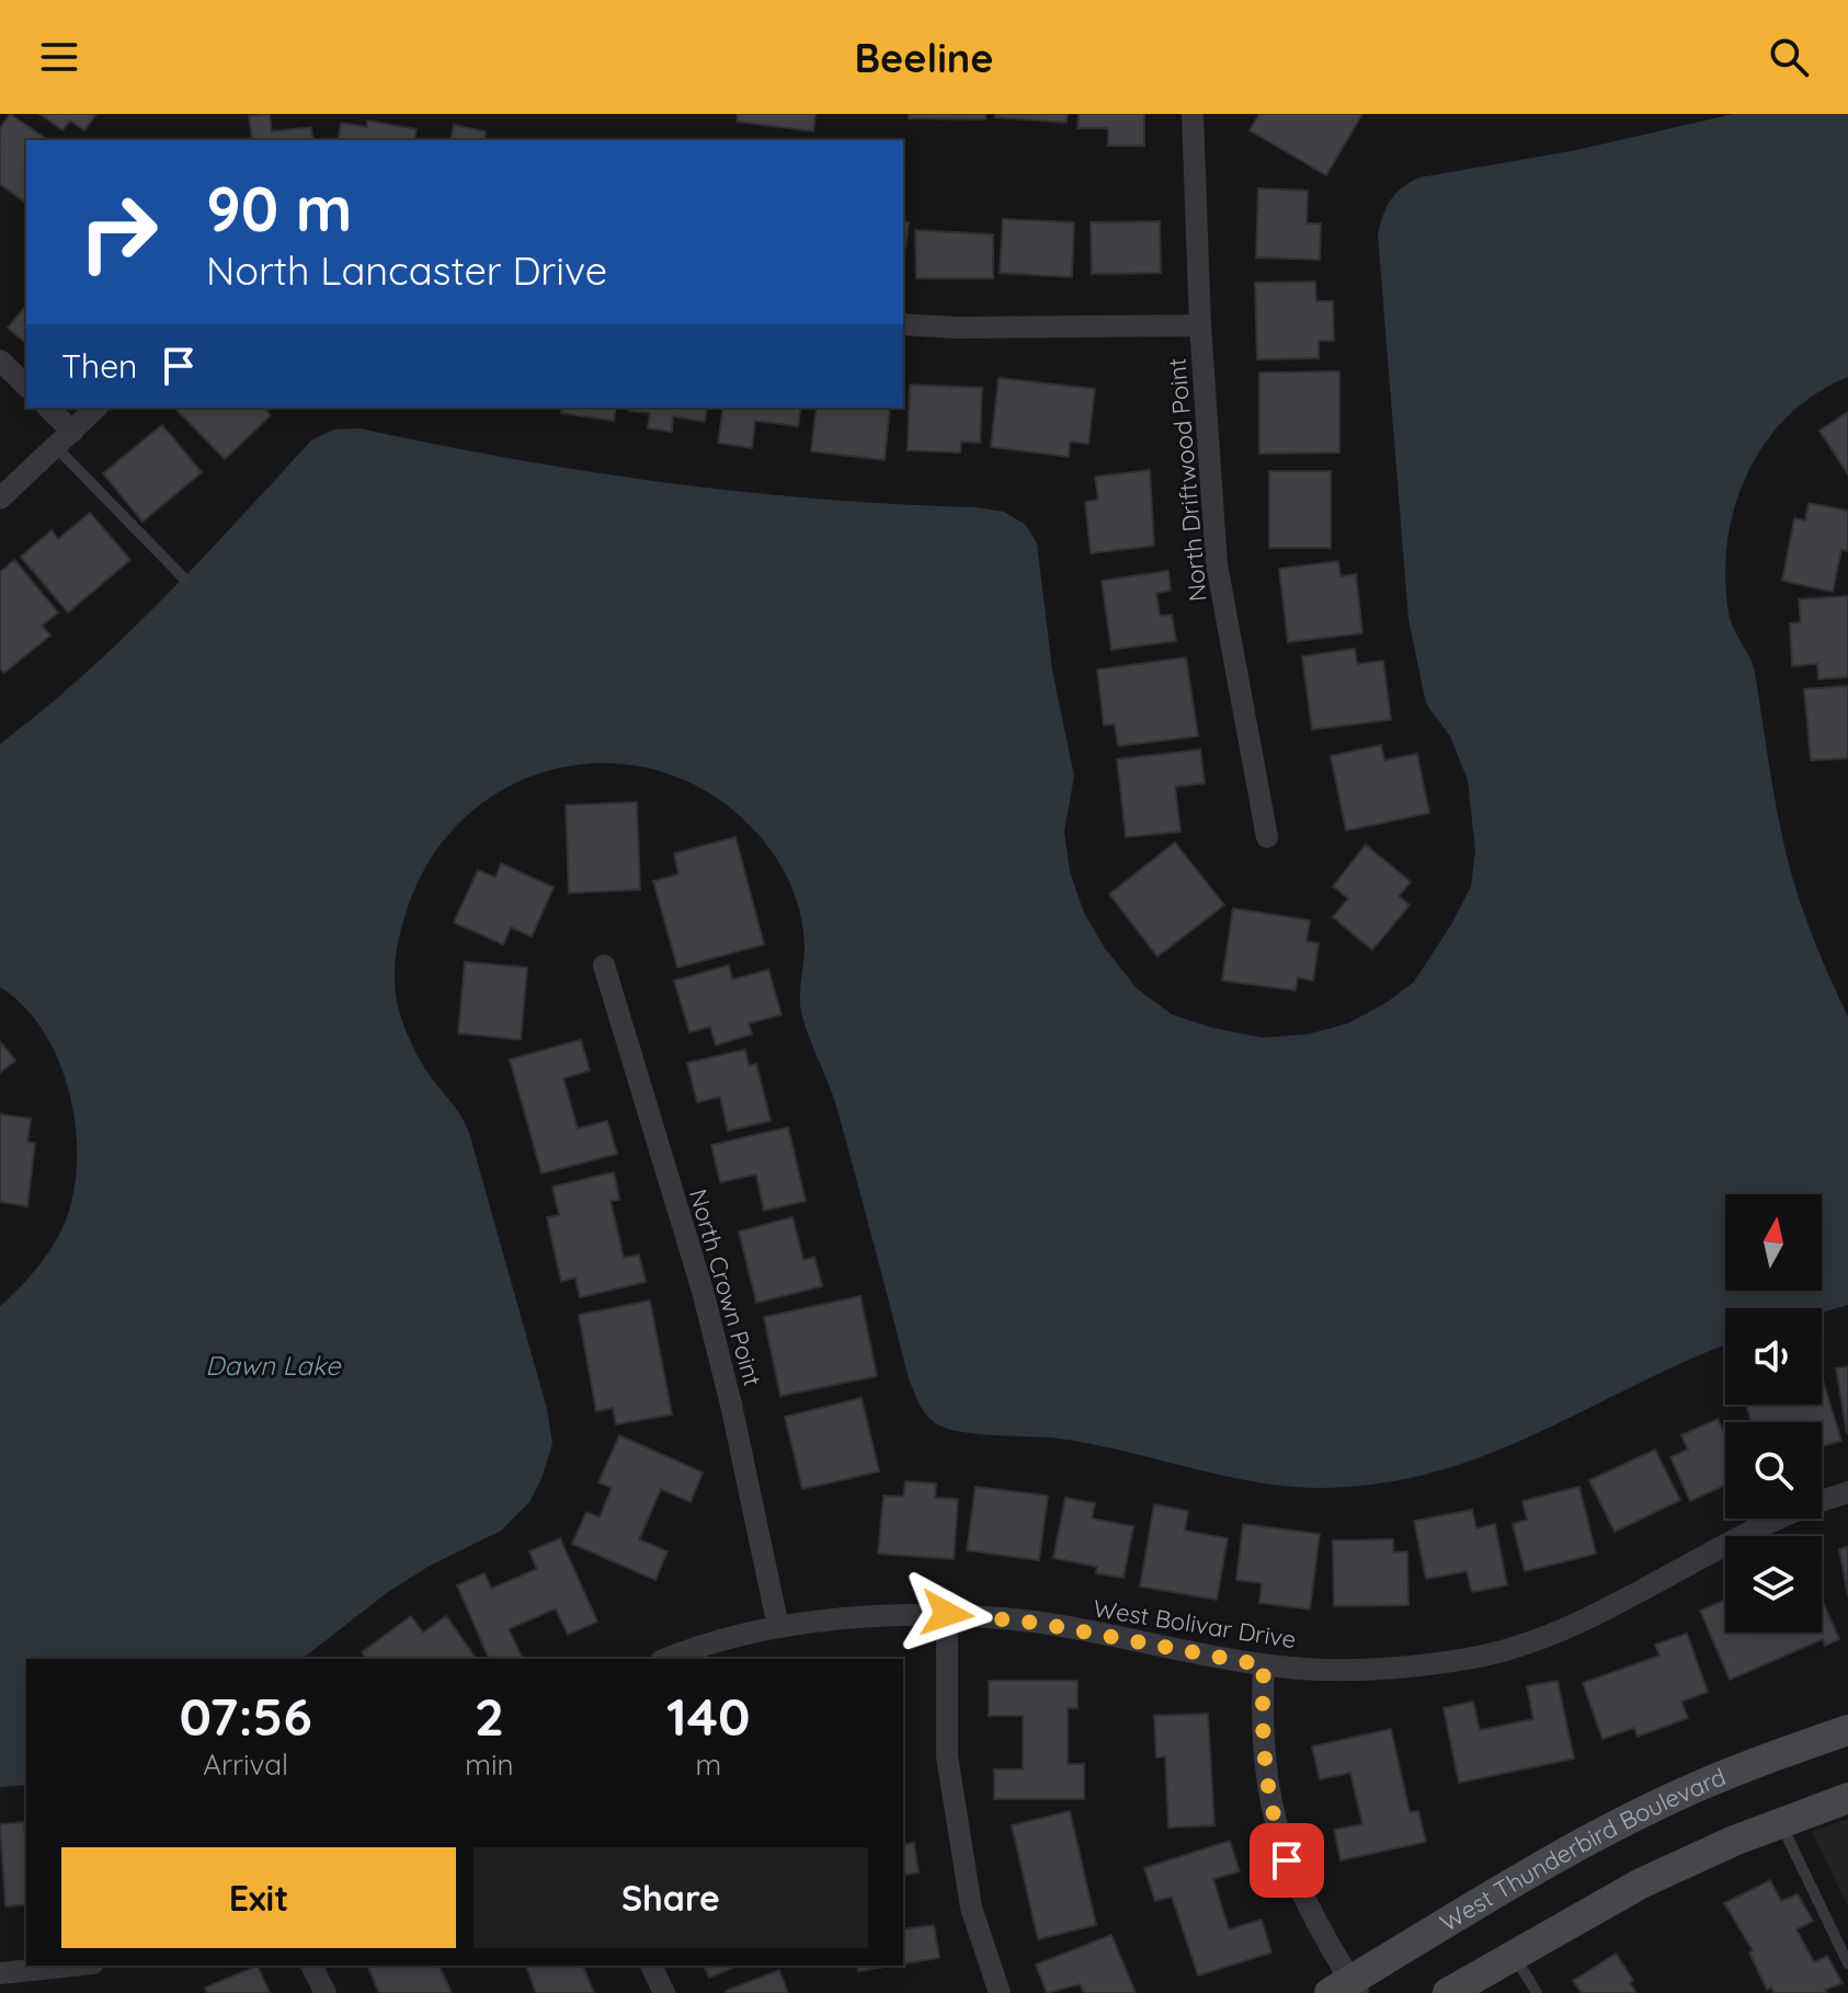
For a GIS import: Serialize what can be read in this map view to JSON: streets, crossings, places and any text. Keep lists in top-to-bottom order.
{
  "streets": {
    "street": [
      "North Driftwood Point",
      "North Crown Point",
      "West Bolivar Drive",
      "West Thunderbird Boulevard"
    ]
  },
  "crossings": [
    ["North Crown Point", "West Bolivar Drive"]
  ],
  "water": ["Dawn Lake"],
  "north": "top",
  "page": {
    "header": "Beeline",
    "turn": ["90 m", "North Lancaster Drive"],
    "then": "Then",
    "eta": [
      "07:56",
      "Arrival",
      "2",
      "min",
      "140",
      "m"
    ],
    "buttons": ["Exit", "Share"]
  }
}
